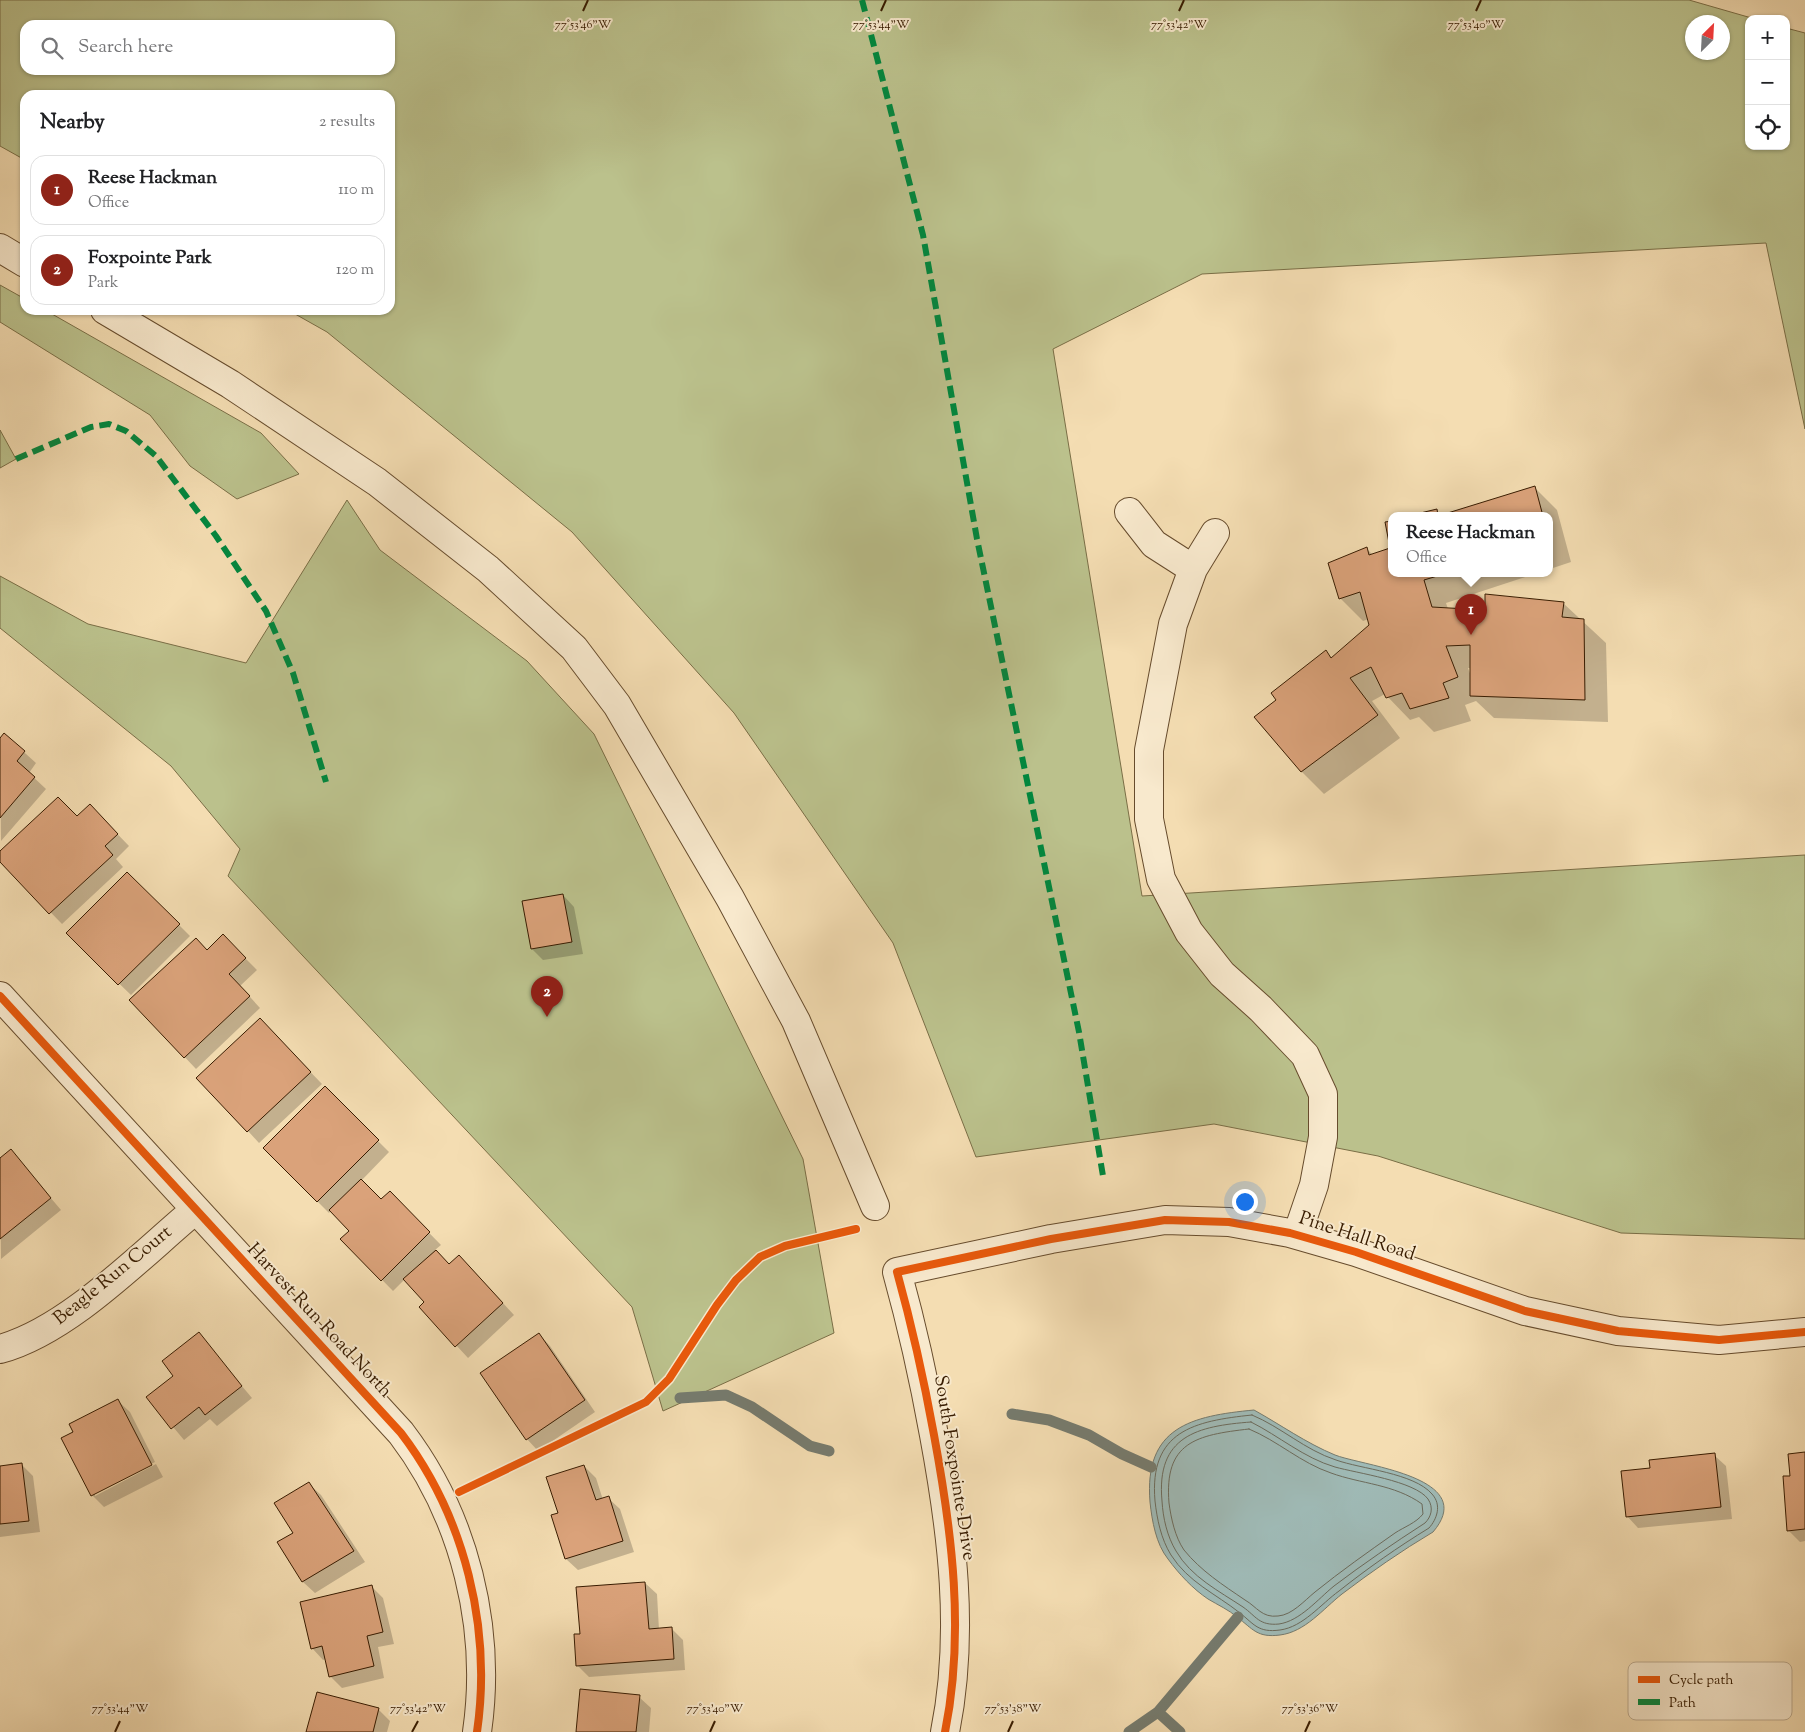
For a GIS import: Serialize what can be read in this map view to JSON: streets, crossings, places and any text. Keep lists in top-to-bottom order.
{
  "streets": {
    "street": [
      "Pine Hall Road",
      "Beagle Run Court",
      "Harvest Run Road North",
      "South Foxpointe Drive"
    ]
  },
  "crossings": [
    ["Pine Hall Road", "South Foxpointe Drive"],
    ["Beagle Run Court", "Harvest Run Road North"]
  ],
  "legend": ["Cycle path", "Path"],
  "north": "top right",
  "page": {
    "map_buttons": ["+", "−"],
    "search": "Search here",
    "heading": ["Nearby", "2 results"],
    "list": [
      {
        "mark": "1",
        "name": "Reese Hackman",
        "note": "Office",
        "value": "110 m"
      },
      {
        "mark": "2",
        "name": "Foxpointe Park",
        "note": "Park",
        "value": "120 m"
      }
    ],
    "popup": ["Reese Hackman", "Office"],
    "pins": ["1", "2"]
  },
  "coordinates": [
    "77°53'46\"W",
    "77°53'44\"W",
    "77°53'42\"W",
    "77°53'40\"W",
    "77°53'38\"W",
    "77°53'36\"W"
  ]
}
